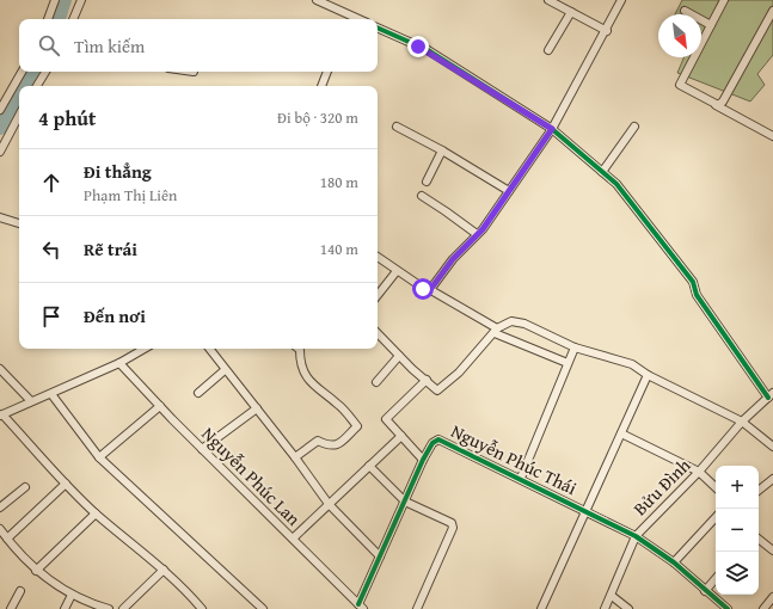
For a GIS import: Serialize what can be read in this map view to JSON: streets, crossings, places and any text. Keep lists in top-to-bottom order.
{
  "streets": {
    "street": ["Nguyễn Phúc Thái", "Nguyễn Phúc Lan", "Bửu Đình"]
  },
  "crossings": [
    ["Nguyễn Phúc Thái", "Nguyễn Phúc Lan"],
    ["Nguyễn Phúc Thái", "Bửu Đình"]
  ],
  "north": "bottom right",
  "page": {
    "search": "Tìm kiếm",
    "heading": ["4 phút", "Đi bộ · 320 m"],
    "list": [
      ["Đi thẳng", "Phạm Thị Liên", "180 m"],
      ["Rẽ trái", "140 m"],
      "Đến nơi"
    ],
    "map_buttons": ["+", "−"]
  }
}
